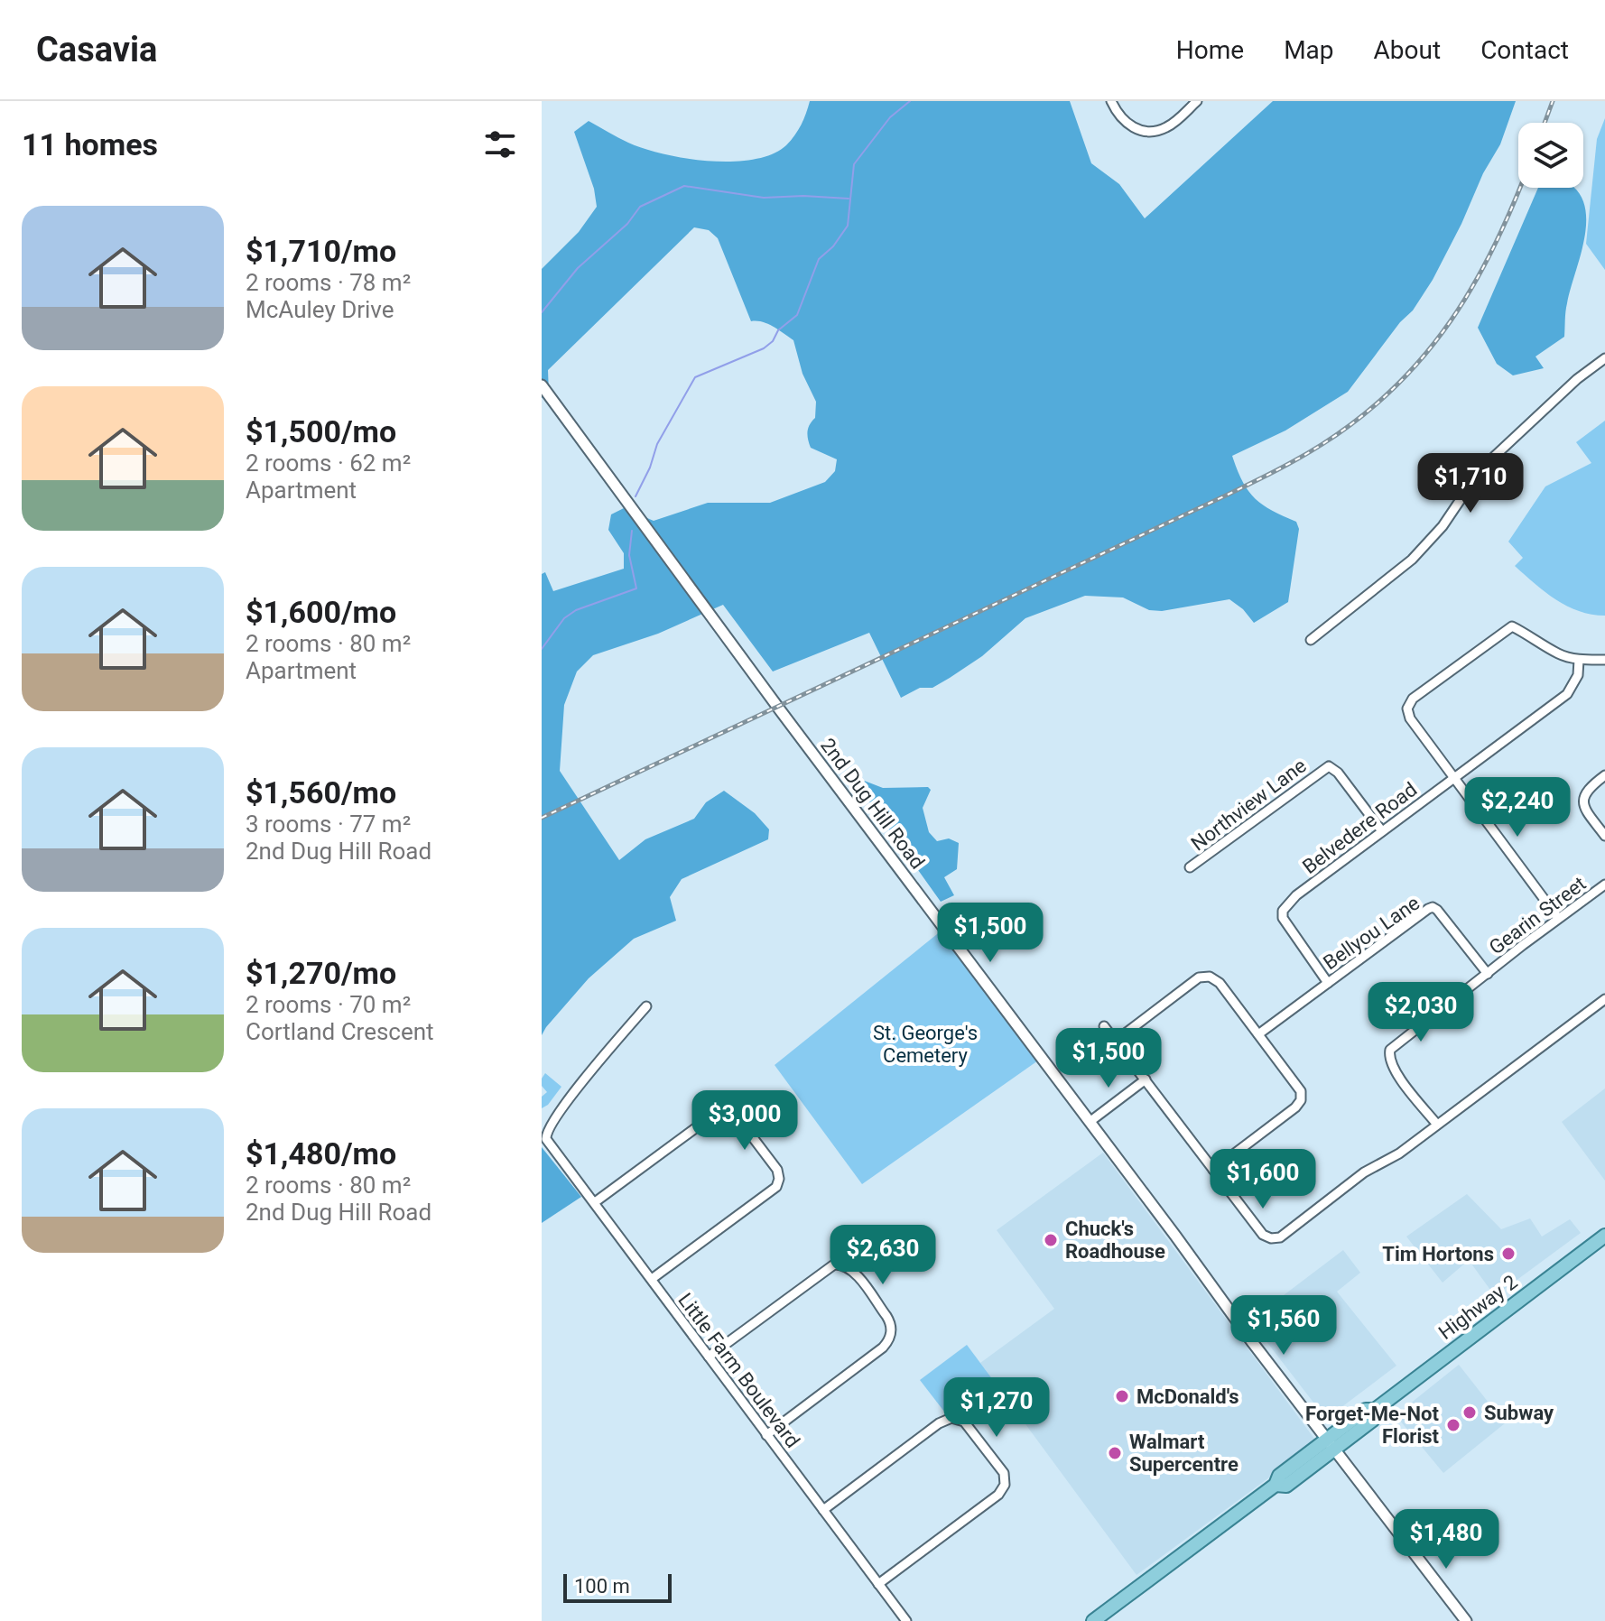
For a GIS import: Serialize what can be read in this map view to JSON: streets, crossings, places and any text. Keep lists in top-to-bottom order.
{
  "streets": {
    "main road": ["Highway 2"],
    "street": [
      "2nd Dug Hill Road",
      "Northview Lane",
      "Belvedere Road",
      "Gearin Street",
      "Bellyou Lane",
      "Little Farm Boulevard"
    ]
  },
  "crossings": [
    ["2nd Dug Hill Road", "Highway 2"],
    ["Northview Lane", "Belvedere Road"],
    ["Belvedere Road", "Bellyou Lane"],
    ["Gearin Street", "Bellyou Lane"]
  ],
  "parks": ["St. George's Cemetery"],
  "places": [
    "Chuck's Roadhouse",
    "Tim Hortons",
    "McDonald's",
    "Subway",
    "Forget-Me-Not Florist",
    "Walmart Supercentre"
  ],
  "scale_bar": "100 m",
  "page": {
    "header": "Casavia",
    "nav": [
      "Home",
      "Map",
      "About",
      "Contact"
    ],
    "heading": "11 homes",
    "list": [
      {
        "name": "$1,710/mo",
        "note": "2 rooms · 78 m² · McAuley Drive"
      },
      {
        "name": "$1,500/mo",
        "note": "2 rooms · 62 m² · Apartment"
      },
      {
        "name": "$1,600/mo",
        "note": "2 rooms · 80 m² · Apartment"
      },
      {
        "name": "$1,560/mo",
        "note": "3 rooms · 77 m² · 2nd Dug Hill Road"
      },
      {
        "name": "$1,270/mo",
        "note": "2 rooms · 70 m² · Cortland Crescent"
      },
      {
        "name": "$1,480/mo",
        "note": "2 rooms · 80 m² · 2nd Dug Hill Road"
      }
    ],
    "price": [
      "$1,710",
      "$2,240",
      "$1,500",
      "$2,030",
      "$1,500",
      "$3,000",
      "$1,600",
      "$2,630",
      "$1,560",
      "$1,270",
      "$1,480"
    ],
    "scale": "100 m"
  }
}
